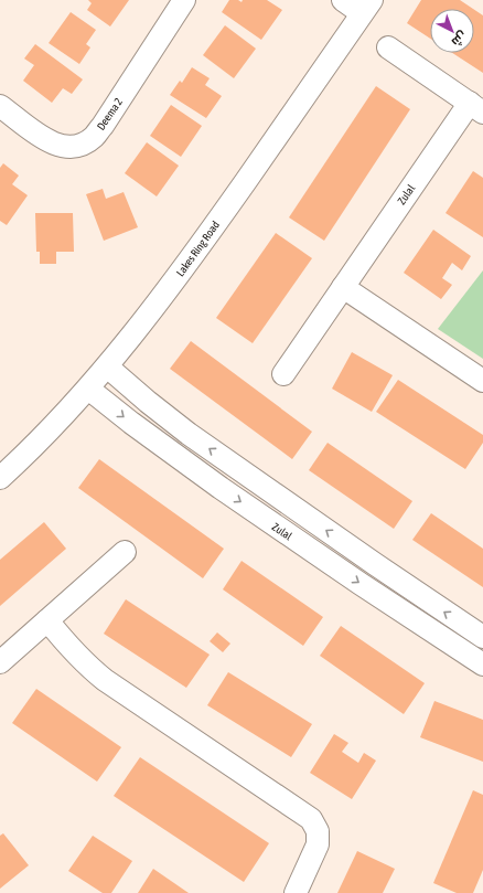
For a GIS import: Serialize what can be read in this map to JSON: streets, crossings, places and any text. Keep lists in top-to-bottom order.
{
  "streets": {
    "street": ["Deema 2", "Zulal", "Lakes Ring Road"]
  },
  "crossings": [
    ["Zulal", "Lakes Ring Road"]
  ],
  "north": "bottom right"
}
